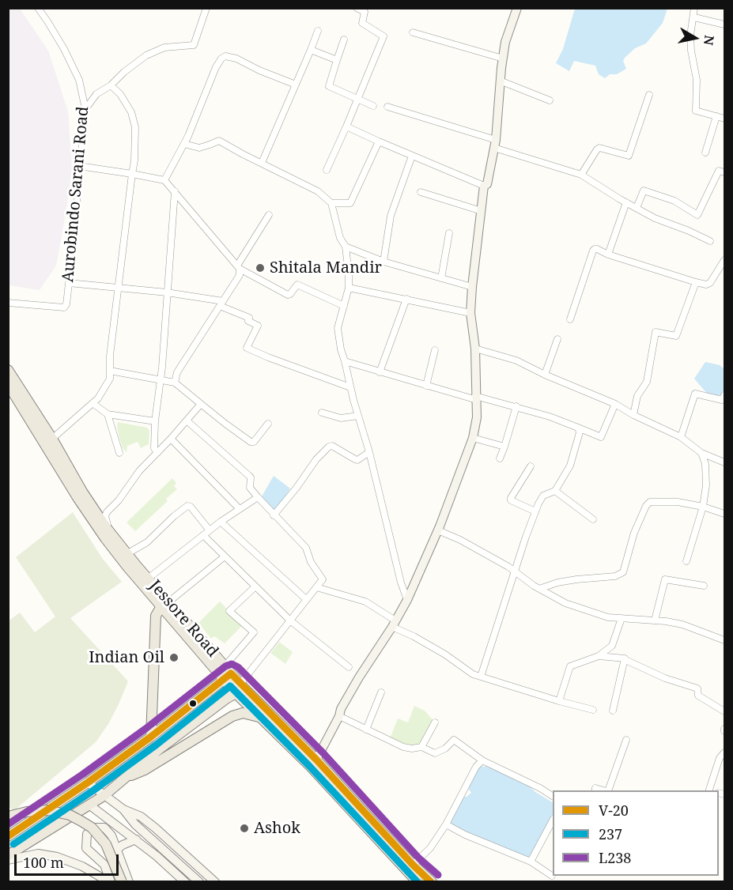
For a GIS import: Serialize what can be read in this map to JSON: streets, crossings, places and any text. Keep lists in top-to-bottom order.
{
  "streets": {
    "main road": ["Jessore Road"],
    "street": ["Aurobindo Sarani Road"]
  },
  "places": ["Shitala Mandir", "Indian Oil", "Ashok"],
  "lines": ["transit line L238", "transit line V-20", "transit line 237"],
  "legend": ["V-20", "237", "L238"],
  "scale_bar": "100 m",
  "north": "right"
}
